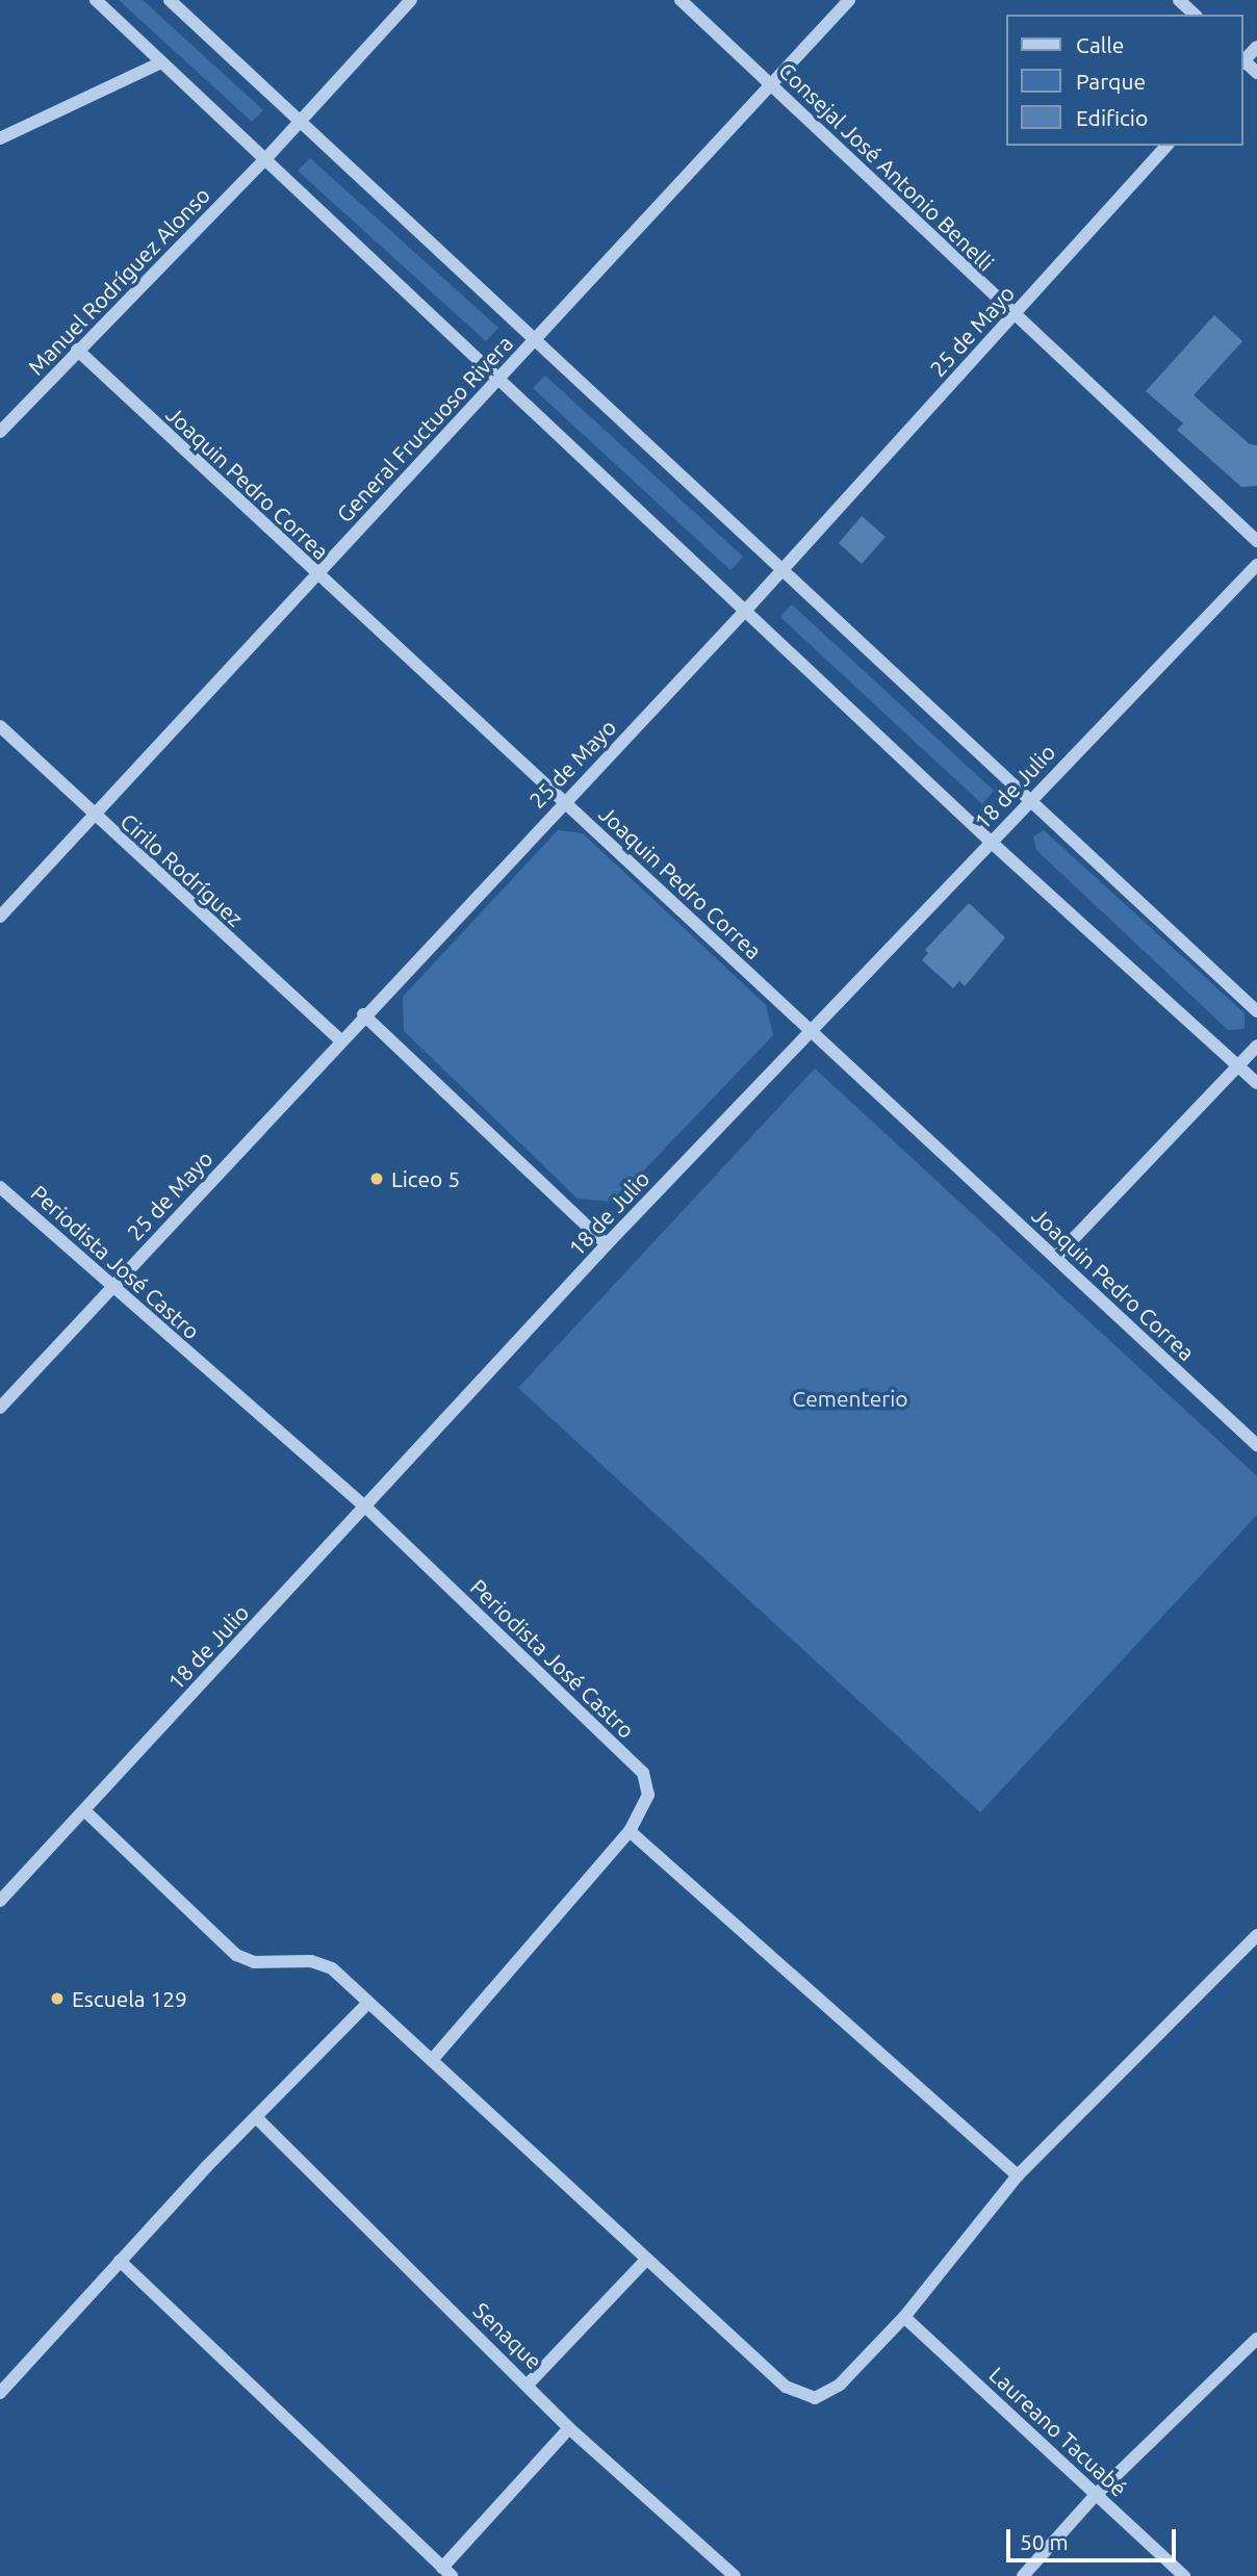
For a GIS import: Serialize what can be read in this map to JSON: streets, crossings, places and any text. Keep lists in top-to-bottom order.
{
  "streets": {
    "street": [
      "Consejal José Antonio Benelli",
      "Manuel Rodríguez Alonso",
      "25 de Mayo",
      "General Fructuoso Rivera",
      "Joaquin Pedro Correa",
      "18 de Julio",
      "Cirilo Rodríguez",
      "Periodista José Castro",
      "Senaque",
      "Laureano Tacuabé"
    ]
  },
  "crossings": [
    ["Consejal José Antonio Benelli", "25 de Mayo"],
    ["Consejal José Antonio Benelli", "General Fructuoso Rivera"],
    ["Manuel Rodríguez Alonso", "Joaquin Pedro Correa"],
    ["25 de Mayo", "Joaquin Pedro Correa"],
    ["25 de Mayo", "Cirilo Rodríguez"],
    ["25 de Mayo", "Periodista José Castro"],
    ["General Fructuoso Rivera", "Joaquin Pedro Correa"],
    ["General Fructuoso Rivera", "Cirilo Rodríguez"],
    ["Joaquin Pedro Correa", "18 de Julio"],
    ["18 de Julio", "Periodista José Castro"]
  ],
  "parks": ["Cementerio"],
  "places": ["Liceo 5", "Escuela 129"],
  "legend": ["Calle", "Parque", "Edificio"],
  "scale_bar": "50 m"
}
